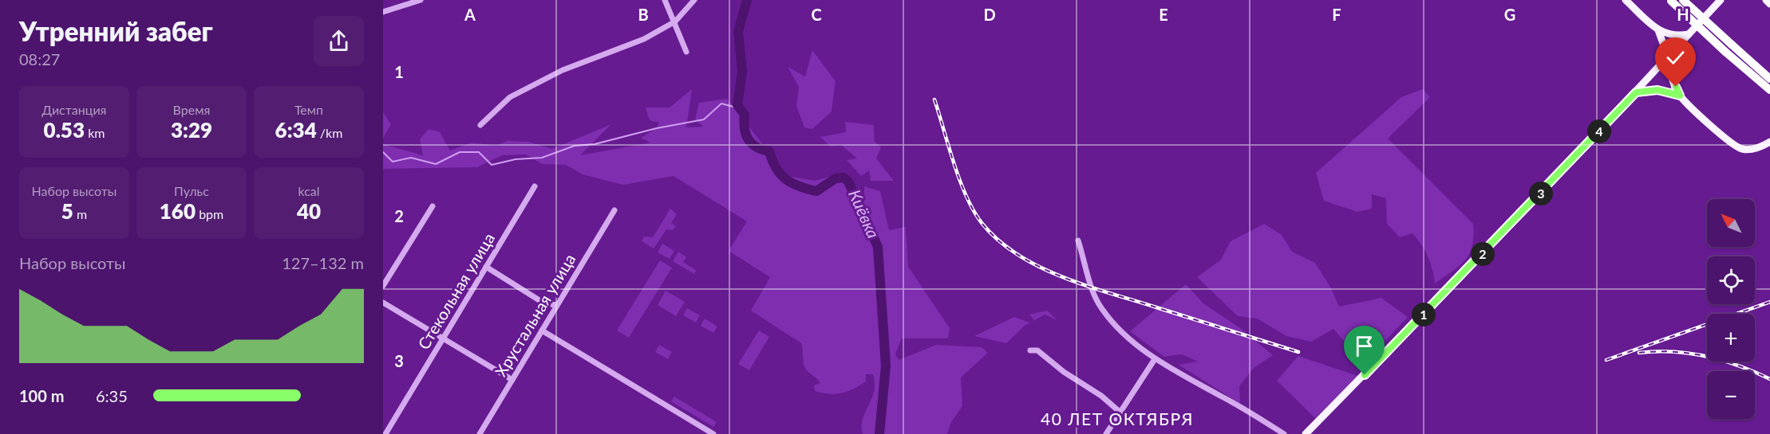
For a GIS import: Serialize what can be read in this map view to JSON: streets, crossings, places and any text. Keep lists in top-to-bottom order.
{
  "streets": {
    "street": ["Стекольная улица", "Хрустальная улица"]
  },
  "districts": ["40 ЛЕТ ОКТЯБРЯ"],
  "water": ["Киёвка"],
  "north": "top left",
  "page": {
    "heading": ["Утренний забег", "08:27"],
    "stats": [
      ["Дистанция", "0.53 km"],
      ["Время", "3:29"],
      ["Темп", "6:34 /km"],
      ["Набор высоты", "5 m"],
      ["Пульс", "160 bpm"],
      ["kcal", "40"]
    ],
    "pins": [
      "4",
      "3",
      "2",
      "1"
    ],
    "map_buttons": ["+", "−"],
    "chart": ["Набор высоты", "127–132 m"],
    "list": [
      {
        "name": "100 m",
        "note": "6:35"
      }
    ]
  },
  "grid": {
    "columns": [
      "A",
      "B",
      "C",
      "D",
      "E",
      "F",
      "G",
      "H"
    ],
    "rows": ["1", "2", "3"]
  }
}
